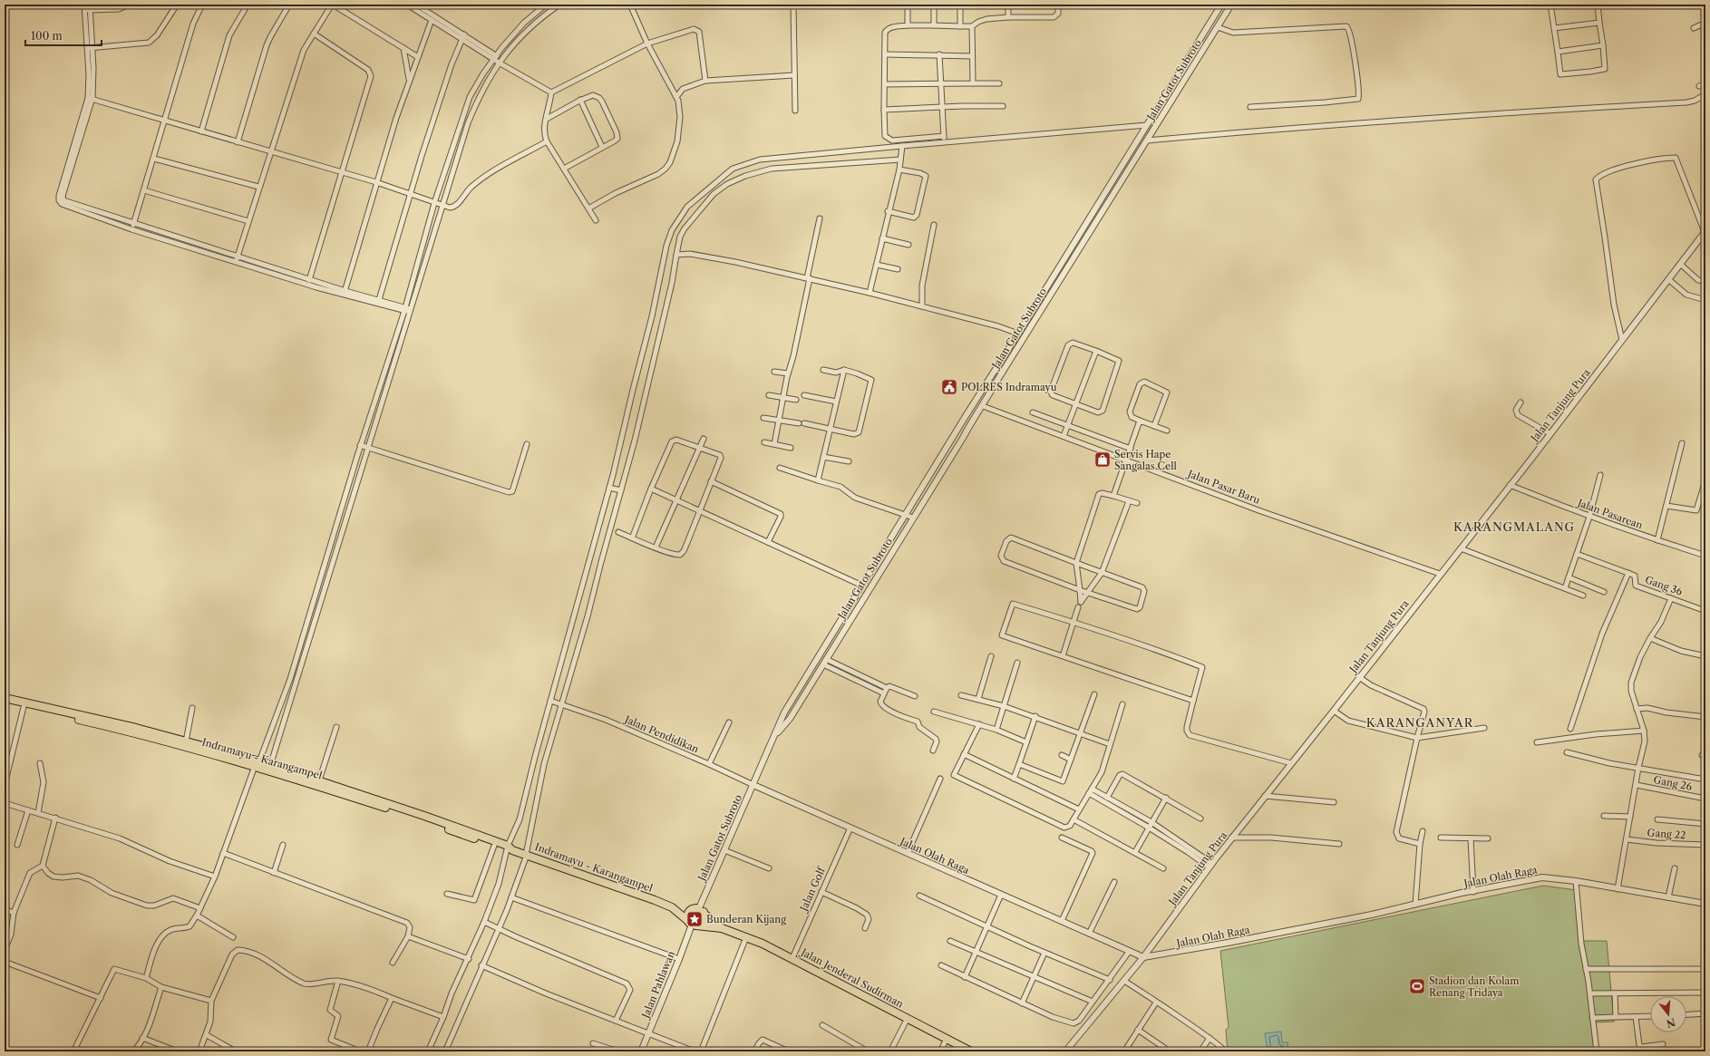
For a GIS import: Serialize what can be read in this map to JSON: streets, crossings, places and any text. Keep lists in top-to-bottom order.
{
  "streets": {
    "main road": ["Indramayu - Karangampel", "Jalan Jenderal Sudirman"],
    "street": [
      "Jalan Gatot Subroto",
      "Jalan Tanjung Pura",
      "Jalan Pasar Baru",
      "Jalan Pasarean",
      "Gang 36",
      "Jalan Pendidikan",
      "Gang 26",
      "Gang 22",
      "Jalan Olah Raga",
      "Jalan Golf",
      "Jalan Pahlawan"
    ]
  },
  "crossings": [
    ["Jalan Gatot Subroto", "Jalan Pasar Baru"],
    ["Jalan Gatot Subroto", "Jalan Pendidikan"],
    ["Jalan Gatot Subroto", "Jalan Olah Raga"],
    ["Jalan Tanjung Pura", "Jalan Pasar Baru"],
    ["Jalan Tanjung Pura", "Jalan Pasarean"],
    ["Jalan Tanjung Pura", "Jalan Olah Raga"],
    ["Jalan Pendidikan", "Jalan Olah Raga"],
    ["Jalan Olah Raga", "Jalan Golf"],
    ["Jalan Golf", "Jalan Jenderal Sudirman"]
  ],
  "districts": ["KARANGMALANG", "KARANGANYAR"],
  "places": {
    "public building": ["POLRES Indramayu"],
    "shop": ["Servis Hape Sangalas Cell"],
    "place": ["Bunderan Kijang"],
    "sports": ["Stadion dan Kolam Renang Tridaya"]
  },
  "scale_bar": "100 m",
  "north": "bottom"
}
